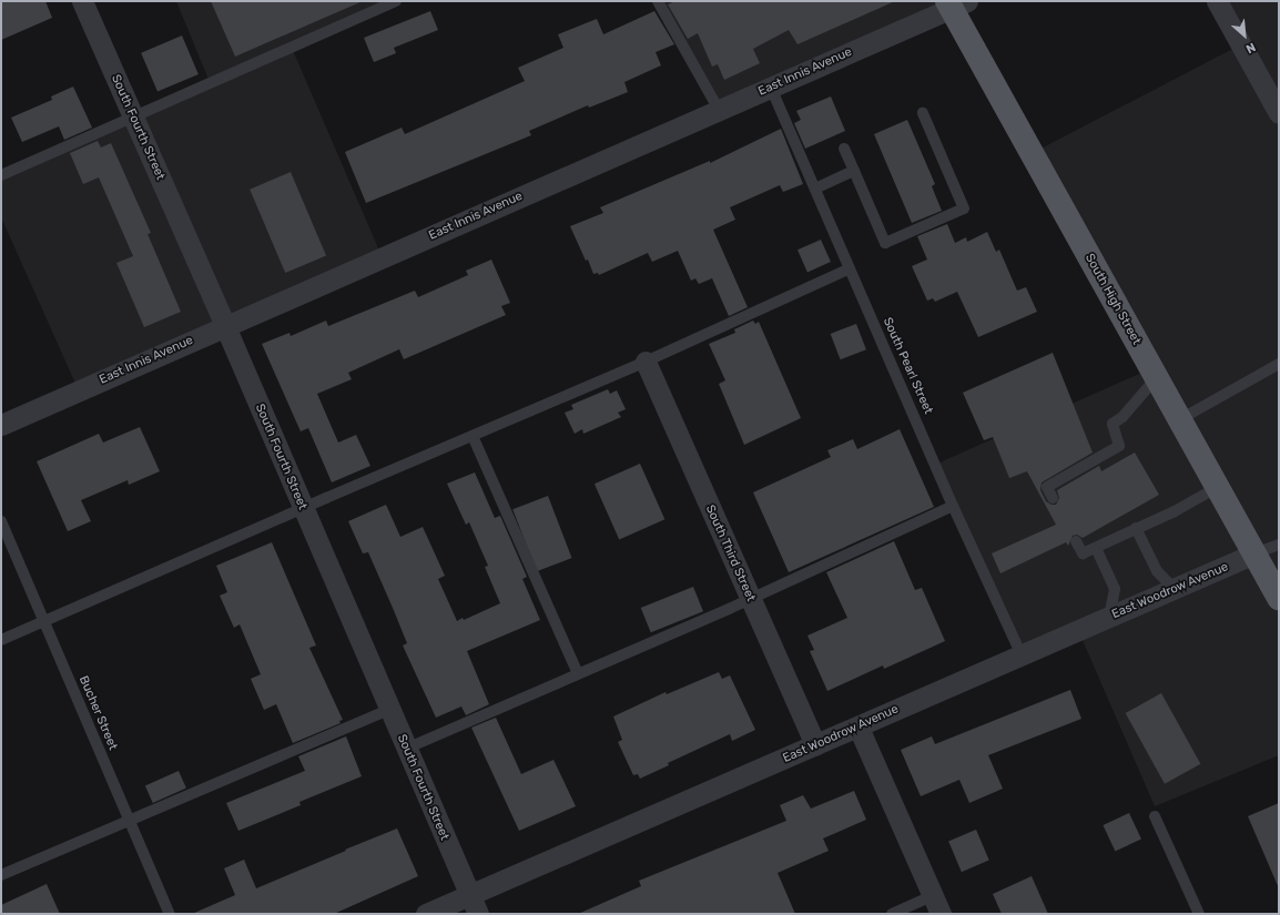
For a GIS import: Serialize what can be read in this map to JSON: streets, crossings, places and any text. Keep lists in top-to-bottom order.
{
  "streets": {
    "main road": ["South High Street"],
    "street": [
      "East Innis Avenue",
      "South Fourth Street",
      "South Third Street",
      "East Woodrow Avenue"
    ],
    "lane": ["South Pearl Street", "Bucher Street"]
  },
  "crossings": [
    ["East Innis Avenue", "South Fourth Street"],
    ["East Innis Avenue", "South High Street"],
    ["East Innis Avenue", "South Pearl Street"],
    ["South Fourth Street", "East Woodrow Avenue"],
    ["South High Street", "East Woodrow Avenue"],
    ["South Pearl Street", "East Woodrow Avenue"],
    ["South Third Street", "East Woodrow Avenue"]
  ],
  "north": "bottom right"
}
